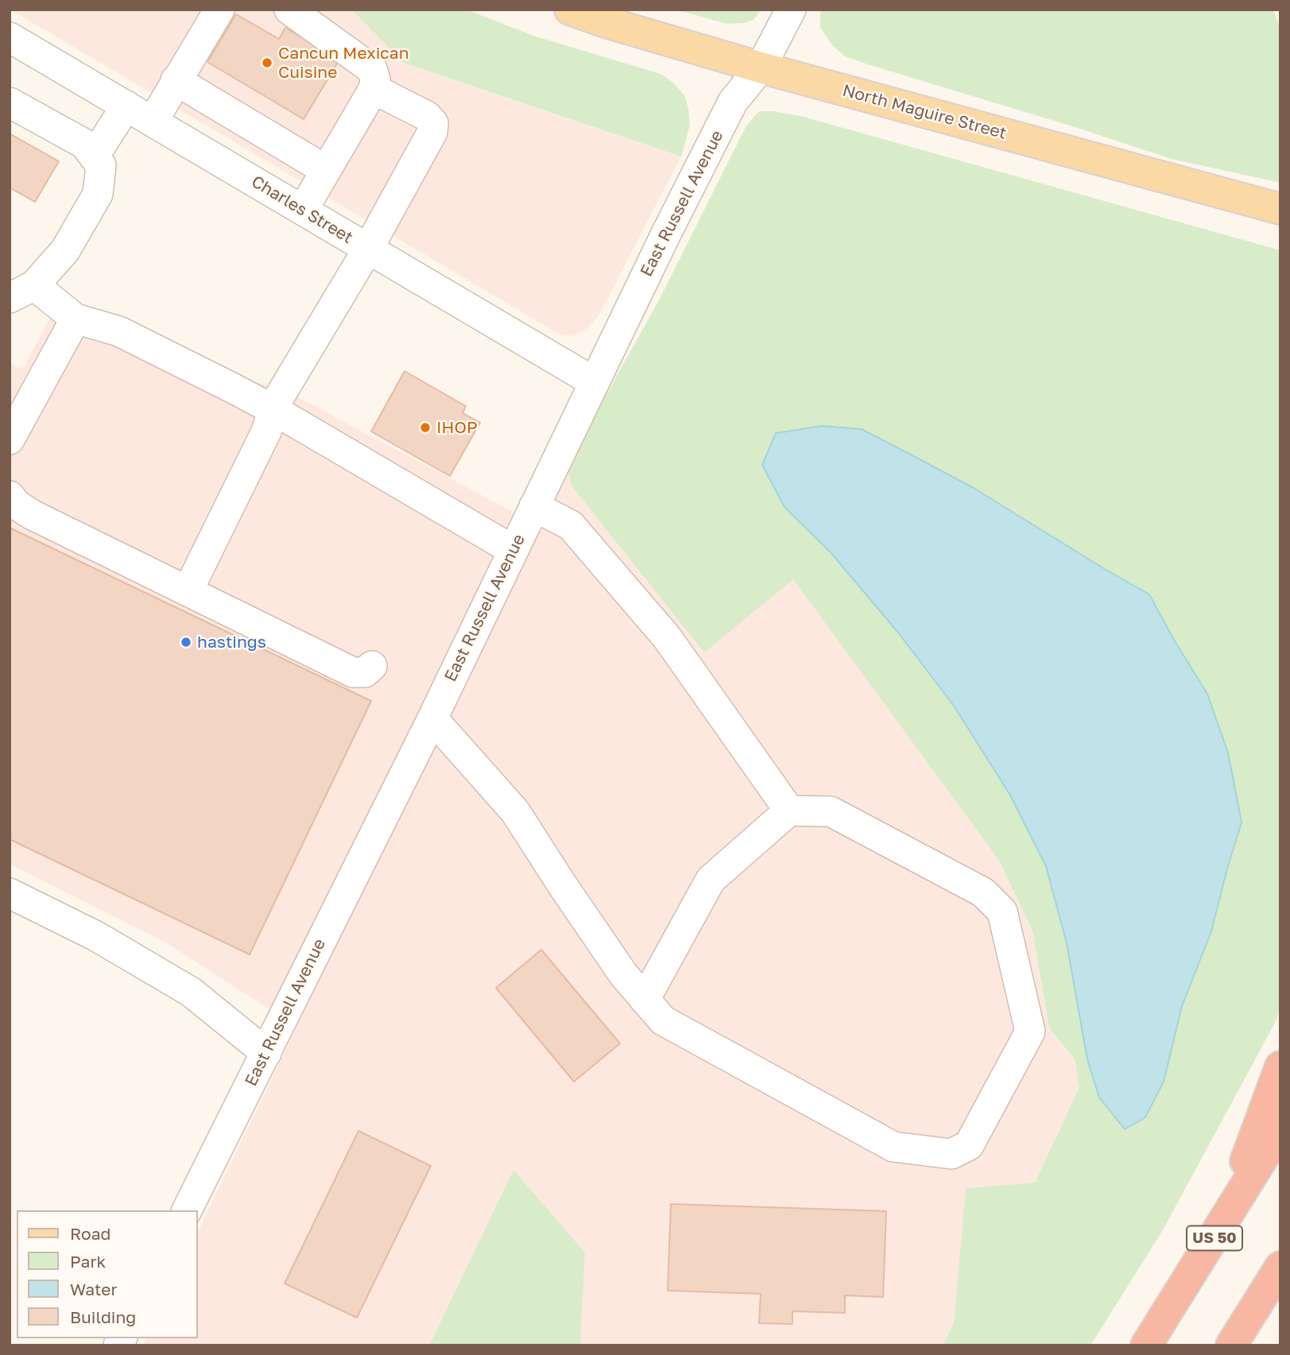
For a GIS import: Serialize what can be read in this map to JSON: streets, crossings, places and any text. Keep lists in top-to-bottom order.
{
  "streets": {
    "highway": ["US 50"],
    "main road": ["North Maguire Street"],
    "street": ["East Russell Avenue", "Charles Street"]
  },
  "crossings": [
    ["North Maguire Street", "East Russell Avenue"],
    ["East Russell Avenue", "Charles Street"]
  ],
  "places": ["Cancun Mexican Cuisine", "IHOP", "hastings"],
  "legend": [
    "Road",
    "Park",
    "Water",
    "Building"
  ]
}
